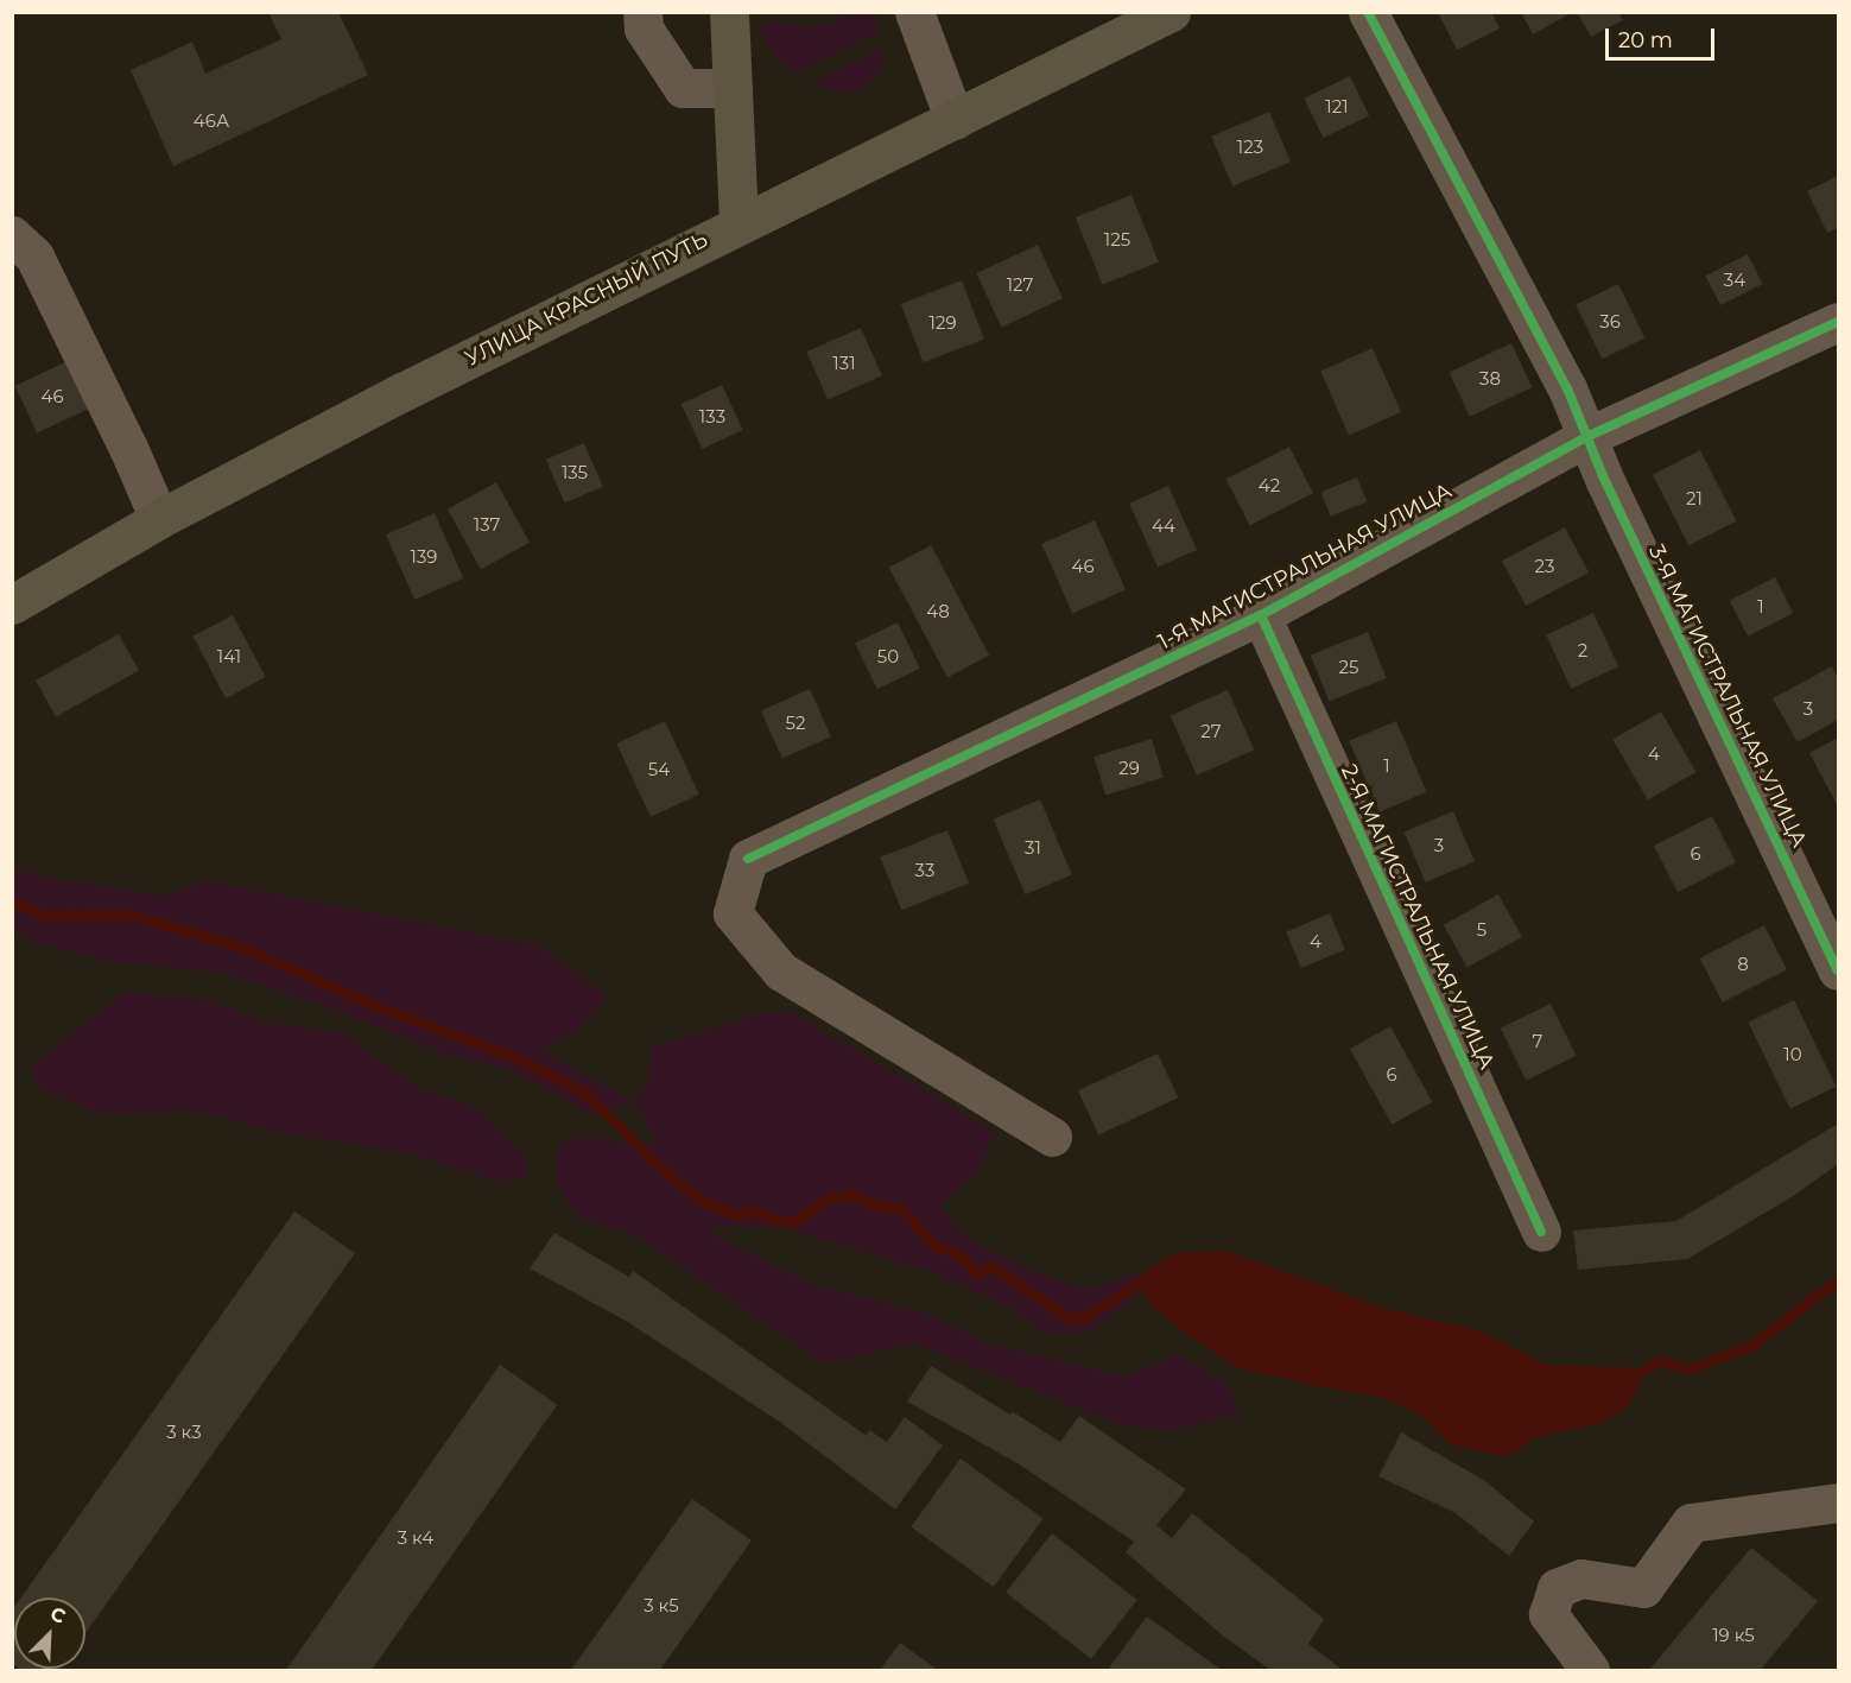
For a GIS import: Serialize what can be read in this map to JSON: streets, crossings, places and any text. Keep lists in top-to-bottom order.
{
  "streets": {
    "main road": ["УЛИЦА КРАСНЫЙ ПУТЬ"],
    "street": ["1-Я МАГИСТРАЛЬНАЯ УЛИЦА", "3-Я МАГИСТРАЛЬНАЯ УЛИЦА", "2-Я МАГИСТРАЛЬНАЯ УЛИЦА"]
  },
  "crossings": [
    ["1-Я МАГИСТРАЛЬНАЯ УЛИЦА", "3-Я МАГИСТРАЛЬНАЯ УЛИЦА"],
    ["1-Я МАГИСТРАЛЬНАЯ УЛИЦА", "2-Я МАГИСТРАЛЬНАЯ УЛИЦА"]
  ],
  "house_numbers": [
    "121",
    "46А",
    "123",
    "125",
    "34",
    "127",
    "36",
    "129",
    "131",
    "38",
    "46",
    "133",
    "135",
    "42",
    "21",
    "137",
    "44",
    "139",
    "46",
    "23",
    "1",
    "48",
    "2",
    "141",
    "50",
    "25",
    "3",
    "52",
    "27",
    "4",
    "1",
    "29",
    "54",
    "3",
    "31",
    "6",
    "33",
    "5",
    "4",
    "8",
    "7",
    "10",
    "6",
    "3 к3",
    "3 к4",
    "3 к5",
    "19 к5"
  ],
  "scale_bar": "20 m",
  "north": "top right"
}
